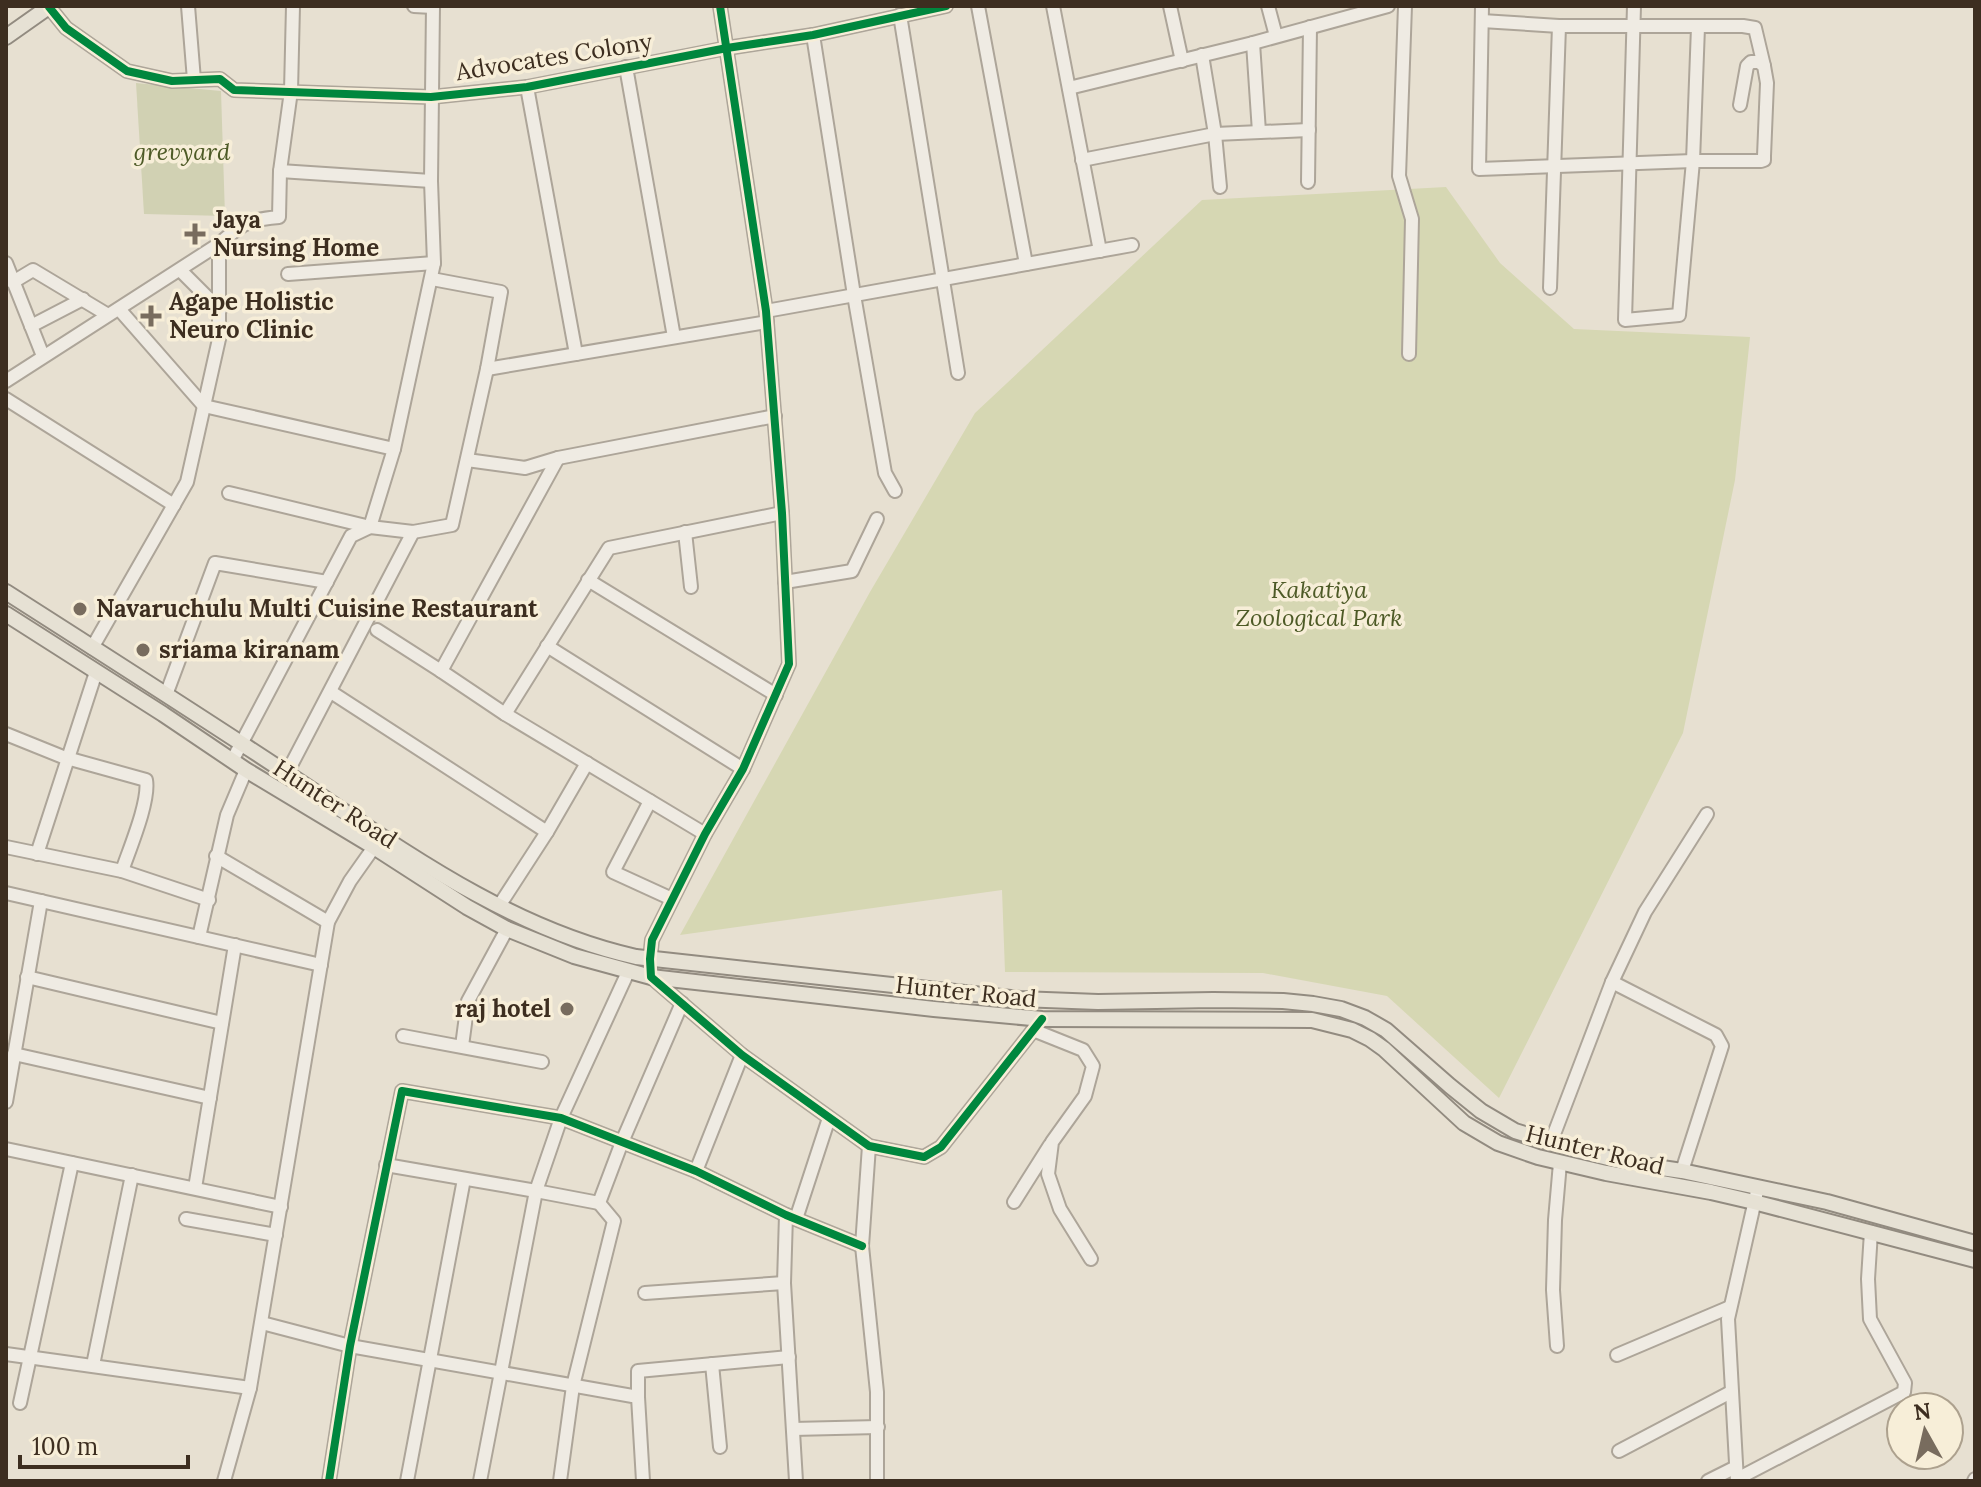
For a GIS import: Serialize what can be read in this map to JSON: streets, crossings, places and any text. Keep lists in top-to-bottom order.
{
  "streets": {
    "main road": ["Hunter Road"],
    "street": ["Advocates Colony"]
  },
  "parks": ["grevyard", "Kakatiya Zoological Park"],
  "places": {
    "health": ["Jaya Nursing Home", "Agape Holistic Neuro Clinic"],
    "other": ["Navaruchulu Multi Cuisine Restaurant", "sriama kiranam", "raj hotel"]
  },
  "scale_bar": "100 m",
  "north": "top"
}
